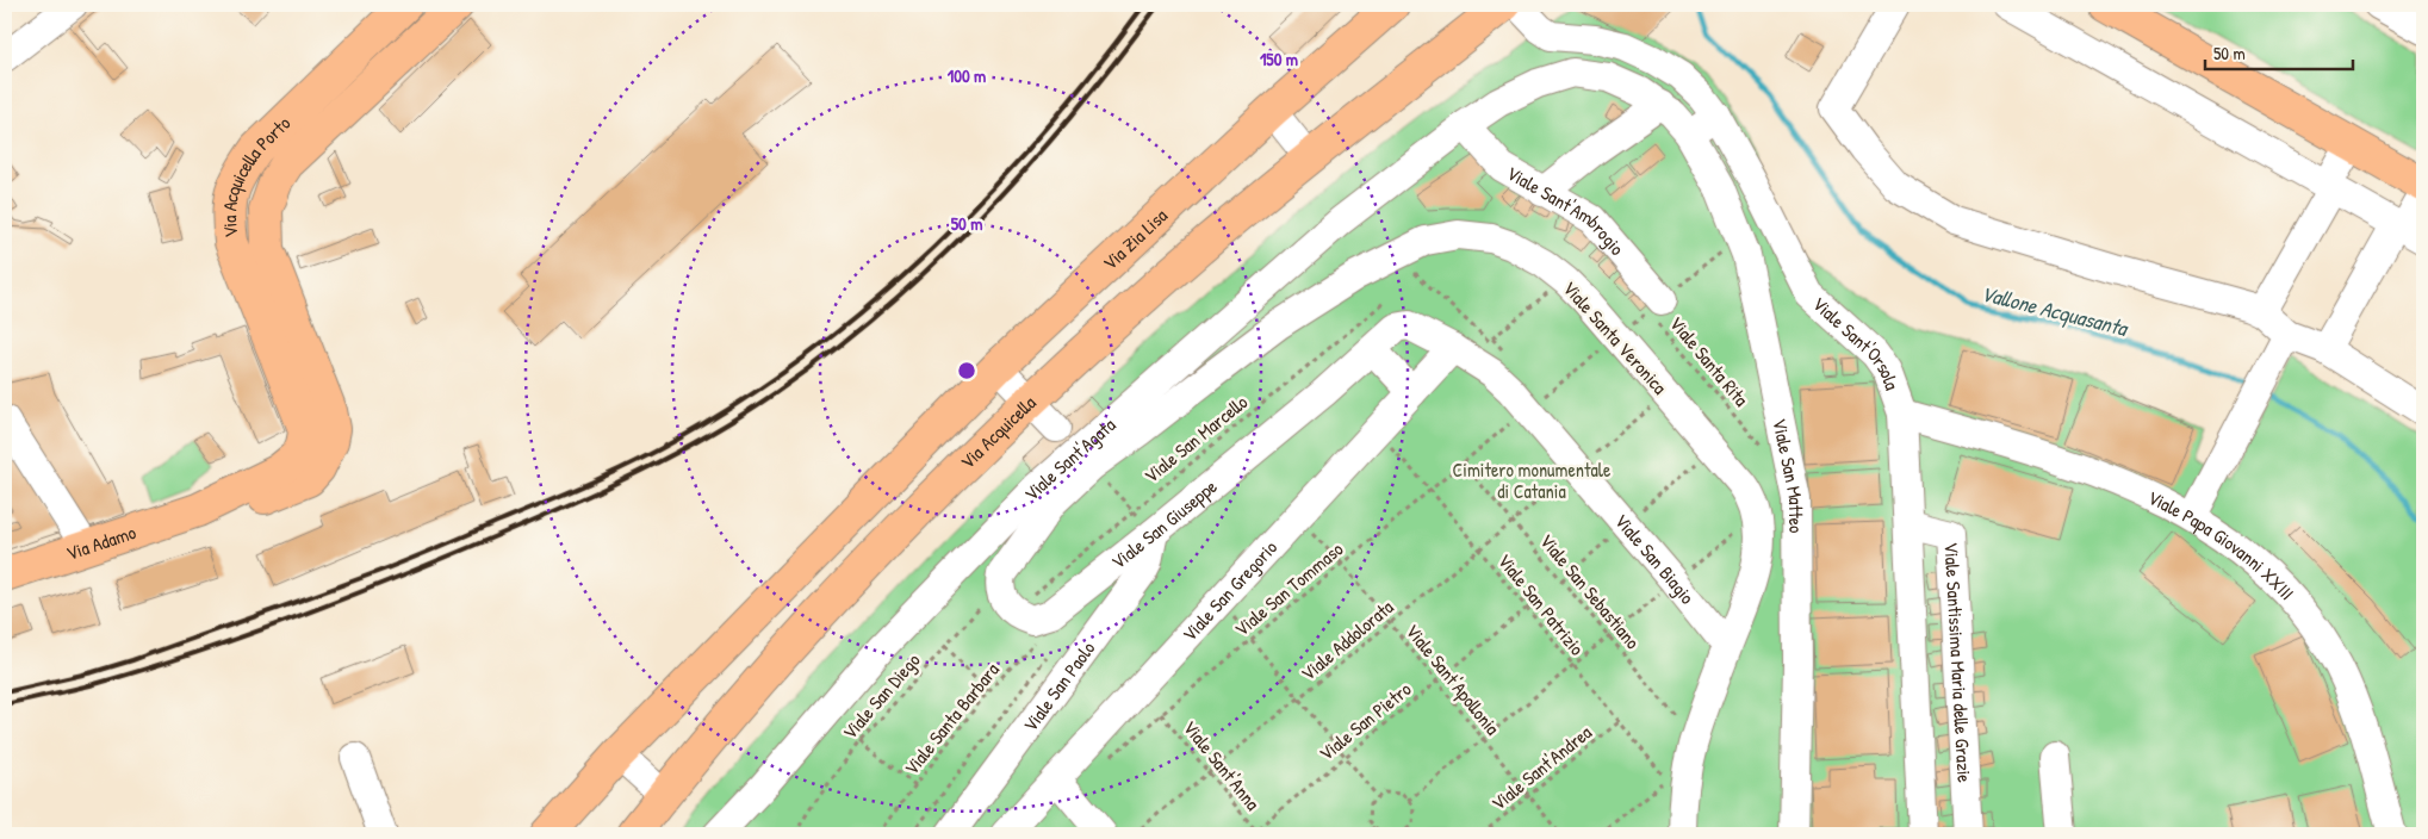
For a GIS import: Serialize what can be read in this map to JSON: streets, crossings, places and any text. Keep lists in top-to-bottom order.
{
  "streets": {
    "main road": [
      "Via Acquicella Porto",
      "Via Zia Lisa",
      "Via Acquicella",
      "Via Adamo"
    ],
    "street": [
      "Viale Sant'Ambrogio",
      "Viale Santa Veronica",
      "Viale Sant'Orsola",
      "Viale Sant'Agata",
      "Viale San Matteo",
      "Viale San Giuseppe",
      "Viale Papa Giovanni XXIII",
      "Viale San Biagio",
      "Viale San Gregorio",
      "Viale Santissima Maria delle Grazie",
      "Viale San Paolo"
    ],
    "path": [
      "Viale Santa Rita",
      "Viale San Marcello",
      "Viale San Tommaso",
      "Viale San Sebastiano",
      "Viale San Patrizio",
      "Viale Addolorata",
      "Viale Sant'Apollonia",
      "Viale San Diego",
      "Viale Santa Barbara",
      "Viale San Pietro",
      "Viale Sant'Anna",
      "Viale Sant'Andrea"
    ]
  },
  "crossings": [
    ["Via Acquicella Porto", "Via Adamo"],
    ["Viale Sant'Ambrogio", "Viale Santa Rita"],
    ["Viale Sant'Ambrogio", "Viale Sant'Agata"],
    ["Via Zia Lisa", "Via Acquicella"],
    ["Viale Santa Veronica", "Viale Sant'Agata"],
    ["Viale Santa Veronica", "Viale San Biagio"],
    ["Viale Santa Veronica", "Viale San Tommaso"],
    ["Viale Santa Veronica", "Viale San Sebastiano"],
    ["Viale Santa Veronica", "Viale Addolorata"],
    ["Viale Sant'Orsola", "Viale Papa Giovanni XXIII"],
    ["Viale Sant'Orsola", "Viale Santissima Maria delle Grazie"],
    ["Viale San Marcello", "Viale San Giuseppe"],
    ["Viale San Marcello", "Viale Santa Barbara"],
    ["Viale Sant'Agata", "Viale San Matteo"],
    ["Viale San Giuseppe", "Viale San Biagio"],
    ["Viale San Giuseppe", "Viale San Gregorio"],
    ["Viale San Giuseppe", "Viale San Paolo"],
    ["Viale San Giuseppe", "Viale Santa Barbara"],
    ["Viale San Biagio", "Viale San Tommaso"],
    ["Viale San Biagio", "Viale San Gregorio"],
    ["Viale San Biagio", "Viale Addolorata"],
    ["Viale San Tommaso", "Viale San Sebastiano"],
    ["Viale San Tommaso", "Viale San Patrizio"],
    ["Viale San Tommaso", "Viale Sant'Apollonia"],
    ["Viale San Tommaso", "Viale Sant'Anna"],
    ["Viale San Gregorio", "Viale San Patrizio"],
    ["Viale San Gregorio", "Viale Sant'Apollonia"],
    ["Viale San Sebastiano", "Viale Addolorata"],
    ["Viale San Patrizio", "Viale Addolorata"],
    ["Viale San Patrizio", "Viale San Pietro"],
    ["Viale San Patrizio", "Viale Sant'Andrea"],
    ["Viale Addolorata", "Viale Sant'Apollonia"],
    ["Viale Addolorata", "Viale Sant'Anna"],
    ["Viale Sant'Apollonia", "Viale San Pietro"],
    ["Viale Sant'Apollonia", "Viale Sant'Andrea"],
    ["Viale San Pietro", "Viale Sant'Anna"]
  ],
  "water": ["Vallone Acquasanta"],
  "parks": ["Cimitero monumentale di Catania"],
  "scale_bar": "50 m",
  "rings": ["150 m", "100 m", "50 m"]
}
